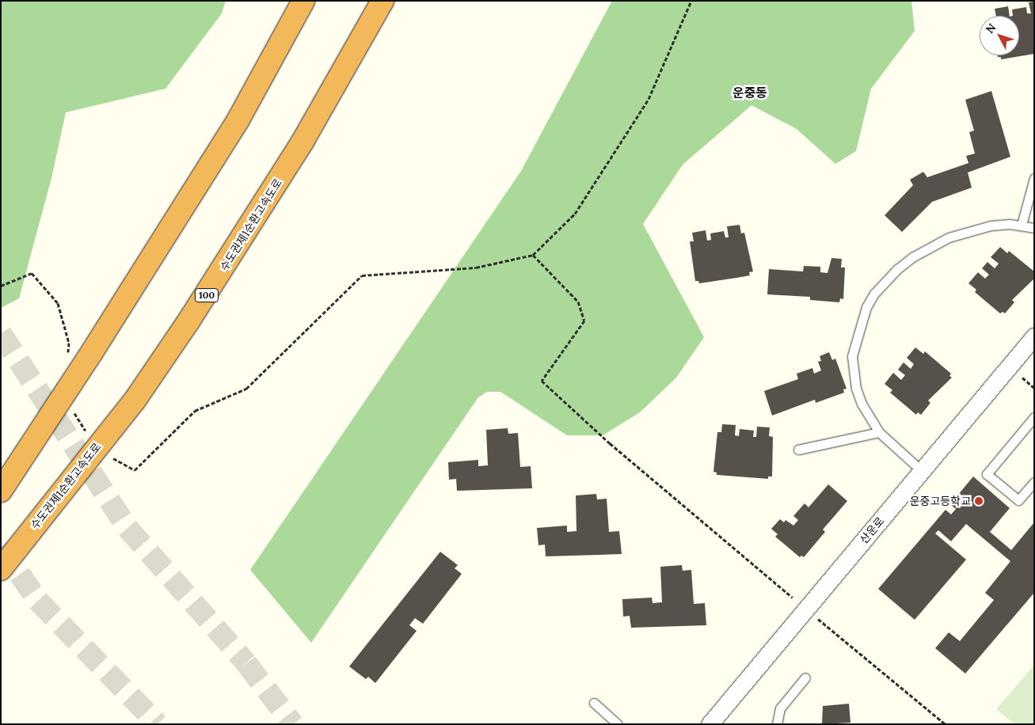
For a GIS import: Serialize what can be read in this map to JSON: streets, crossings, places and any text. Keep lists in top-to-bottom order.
{
  "streets": {
    "highway": ["수도권제1순환고속도로", "100"],
    "street": ["산운로"]
  },
  "districts": ["운중동"],
  "places": ["운중고등학교"],
  "north": "top left"
}
